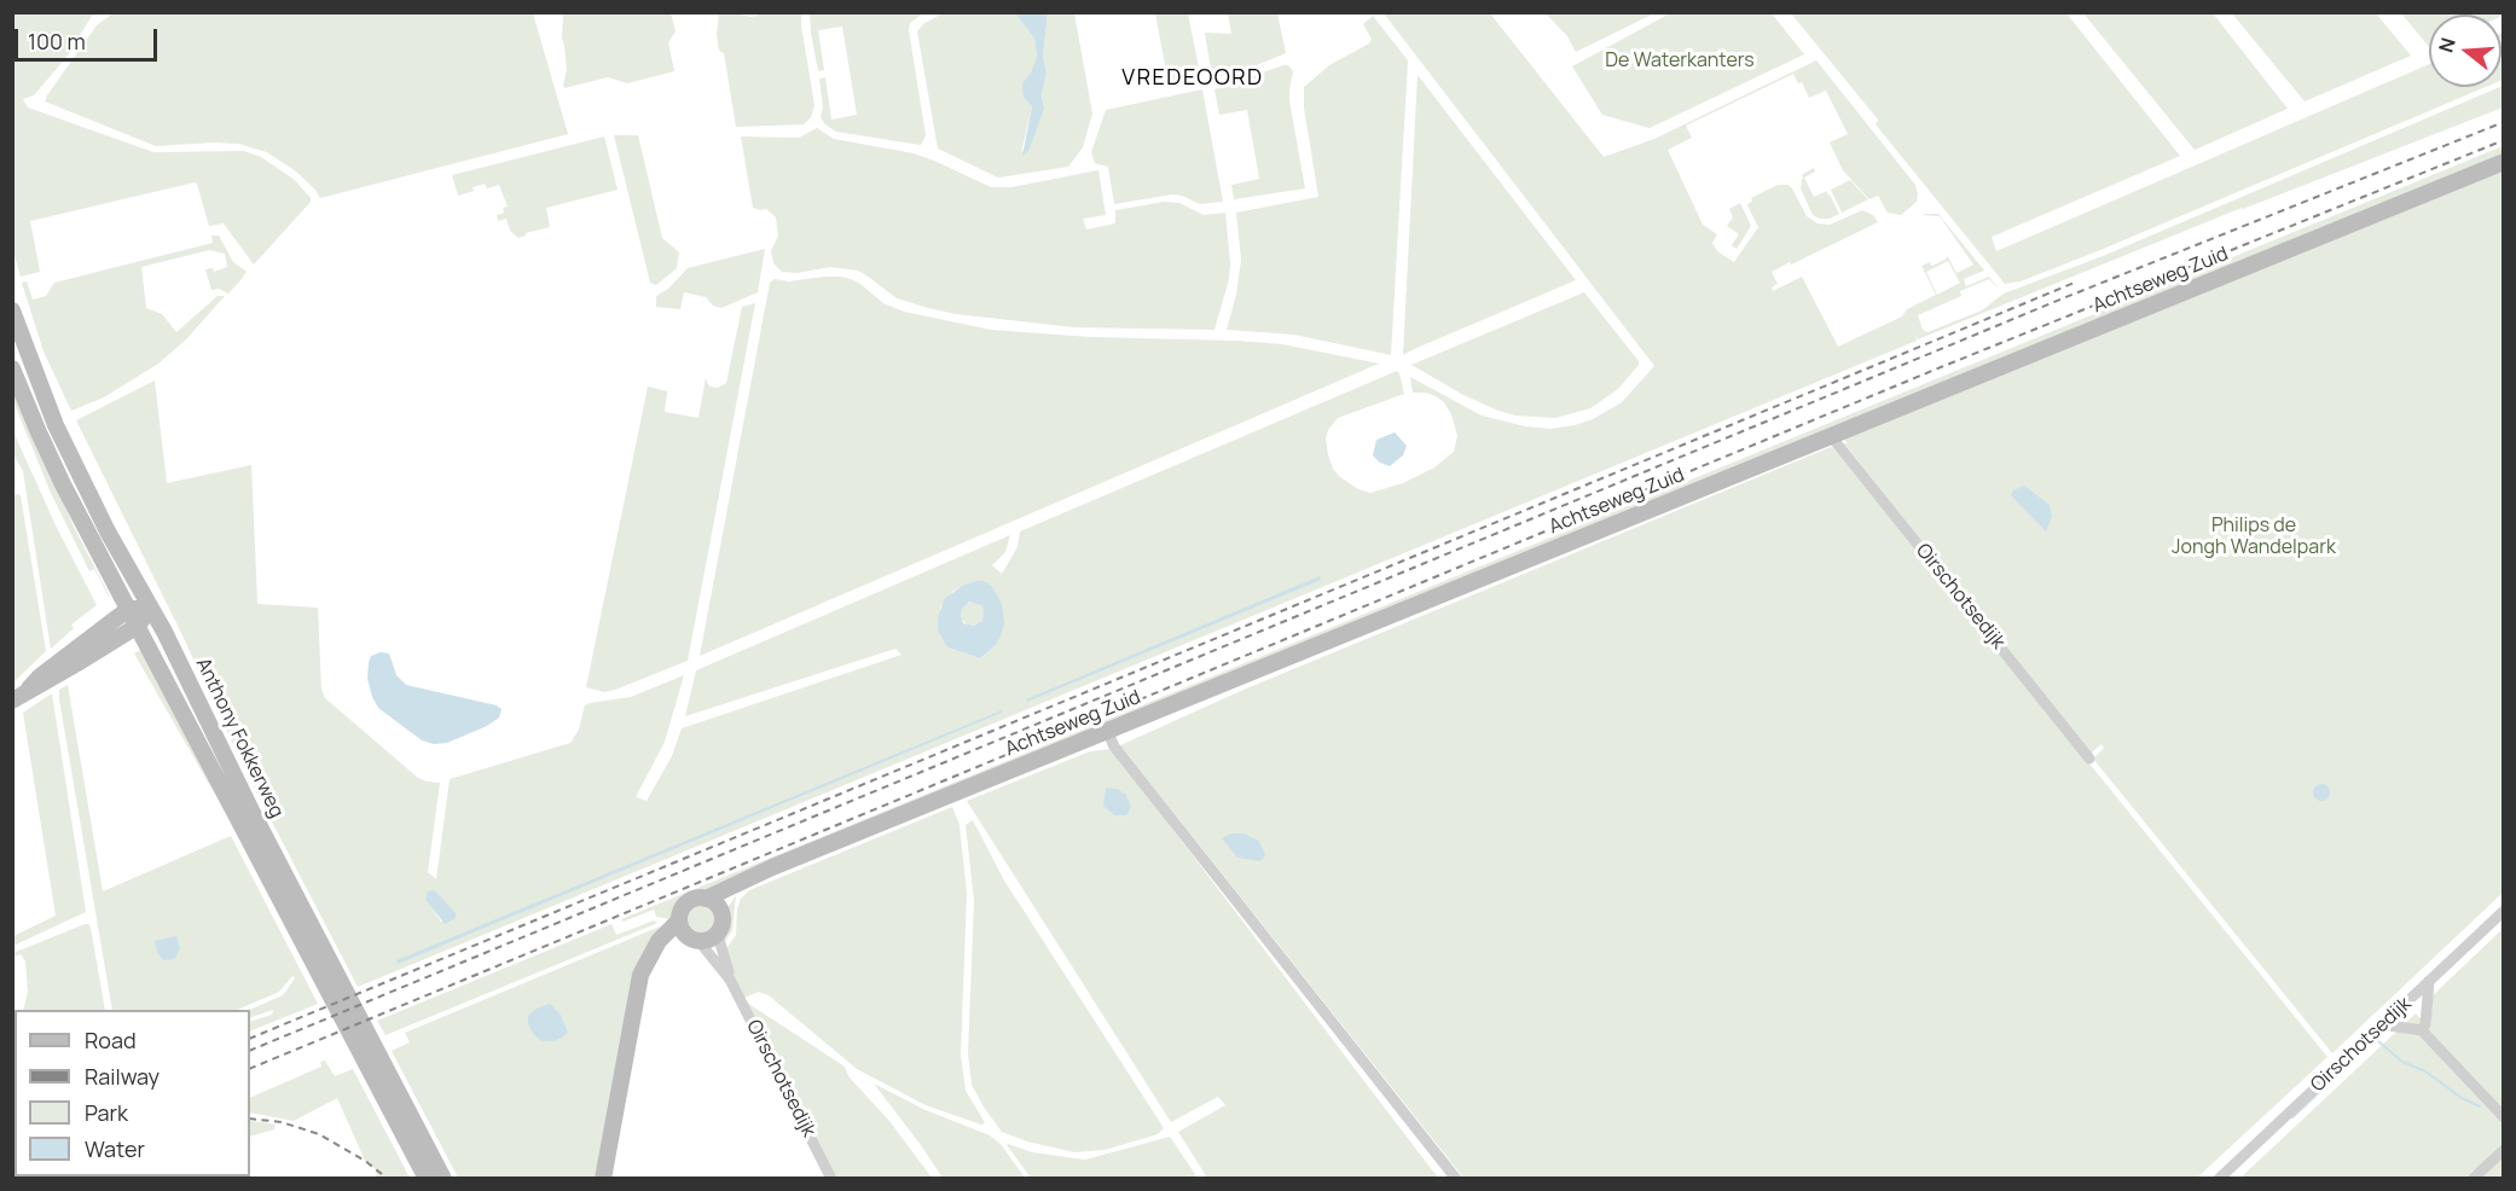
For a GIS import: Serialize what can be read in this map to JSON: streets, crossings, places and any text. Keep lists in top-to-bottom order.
{
  "streets": {
    "street": ["Achtseweg Zuid", "Oirschotsedijk", "Anthony Fokkerweg"]
  },
  "crossings": [
    ["Achtseweg Zuid", "Oirschotsedijk"]
  ],
  "districts": ["VREDEOORD"],
  "parks": ["De Waterkanters", "Philips de Jongh Wandelpark"],
  "legend": [
    "Road",
    "Railway",
    "Park",
    "Water"
  ],
  "scale_bar": "100 m",
  "north": "left"
}
